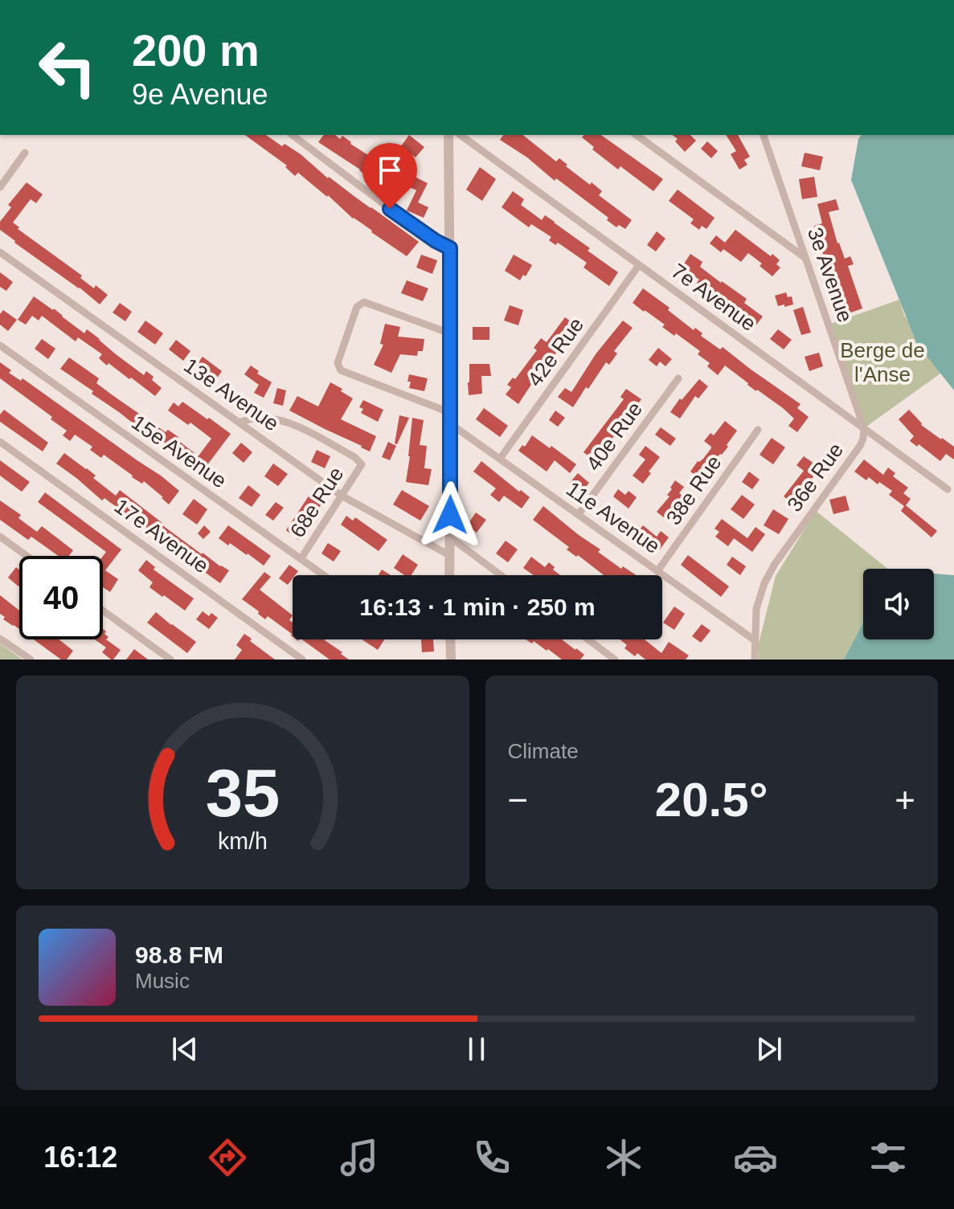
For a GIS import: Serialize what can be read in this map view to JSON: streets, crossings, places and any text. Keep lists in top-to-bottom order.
{
  "streets": {
    "street": [
      "3e Avenue",
      "7e Avenue",
      "42e Rue",
      "13e Avenue",
      "40e Rue",
      "15e Avenue",
      "36e Rue",
      "38e Rue",
      "68e Rue",
      "11e Avenue",
      "17e Avenue"
    ]
  },
  "crossings": [
    ["3e Avenue", "7e Avenue"],
    ["3e Avenue", "36e Rue"],
    ["7e Avenue", "42e Rue"],
    ["7e Avenue", "36e Rue"],
    ["42e Rue", "11e Avenue"],
    ["13e Avenue", "68e Rue"],
    ["40e Rue", "11e Avenue"],
    ["15e Avenue", "68e Rue"],
    ["36e Rue", "11e Avenue"],
    ["38e Rue", "11e Avenue"]
  ],
  "parks": ["Berge de l'Anse"],
  "page": {
    "turn": ["200 m", "9e Avenue"],
    "limit": "40",
    "trip": "16:13 · 1 min · 250 m",
    "tile": "Climate",
    "heat": ["−", "20.5°", "+"],
    "song": ["98.8 FM", "Music"],
    "tabs": "16:12",
    "gauge": ["35", "km/h"]
  }
}
